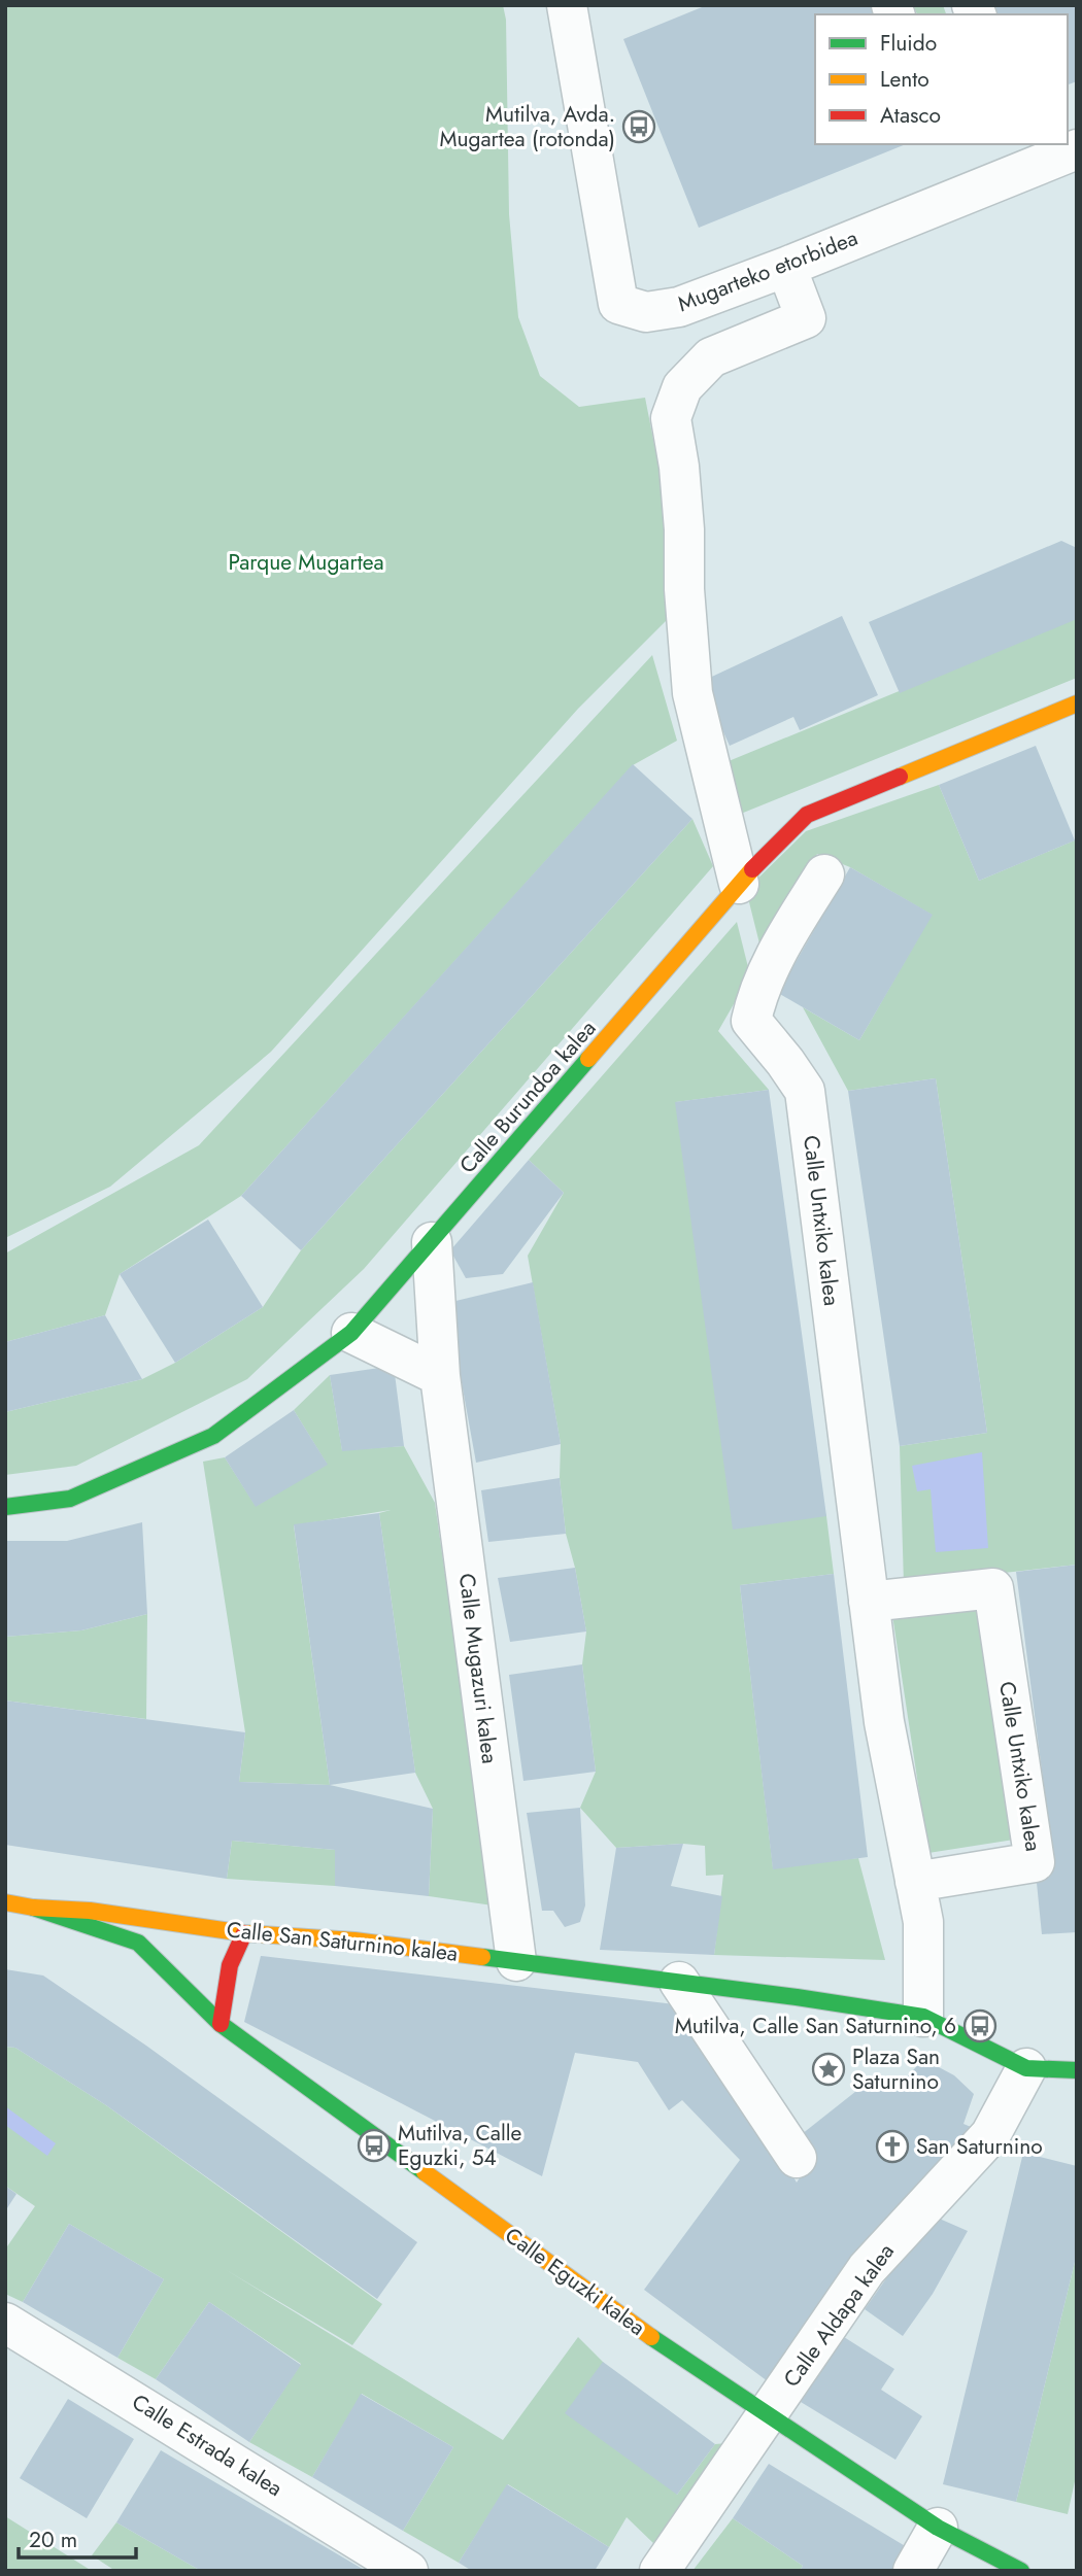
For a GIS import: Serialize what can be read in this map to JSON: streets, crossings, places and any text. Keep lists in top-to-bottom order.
{
  "streets": {
    "street": [
      "Mugarteko etorbidea",
      "Calle Burundoa kalea",
      "Calle Untxiko kalea",
      "Calle Mugazuri kalea",
      "Calle San Saturnino kalea",
      "Calle Eguzki kalea",
      "Calle Aldapa kalea",
      "Calle Estrada kalea"
    ]
  },
  "crossings": [
    ["Calle Burundoa kalea", "Calle Mugazuri kalea"],
    ["Calle Untxiko kalea", "Calle San Saturnino kalea"],
    ["Calle Mugazuri kalea", "Calle San Saturnino kalea"],
    ["Calle San Saturnino kalea", "Calle Eguzki kalea"],
    ["Calle San Saturnino kalea", "Calle Aldapa kalea"],
    ["Calle Eguzki kalea", "Calle Aldapa kalea"]
  ],
  "parks": ["Parque Mugartea"],
  "places": {
    "bus stop": ["Mutilva, Avda. Mugartea (rotonda)", "Mutilva, Calle San Saturnino, 6", "Mutilva, Calle Eguzki, 54"],
    "place": ["Plaza San Saturnino"],
    "church": ["San Saturnino"]
  },
  "legend": ["Fluido", "Lento", "Atasco"],
  "scale_bar": "20 m"
}
